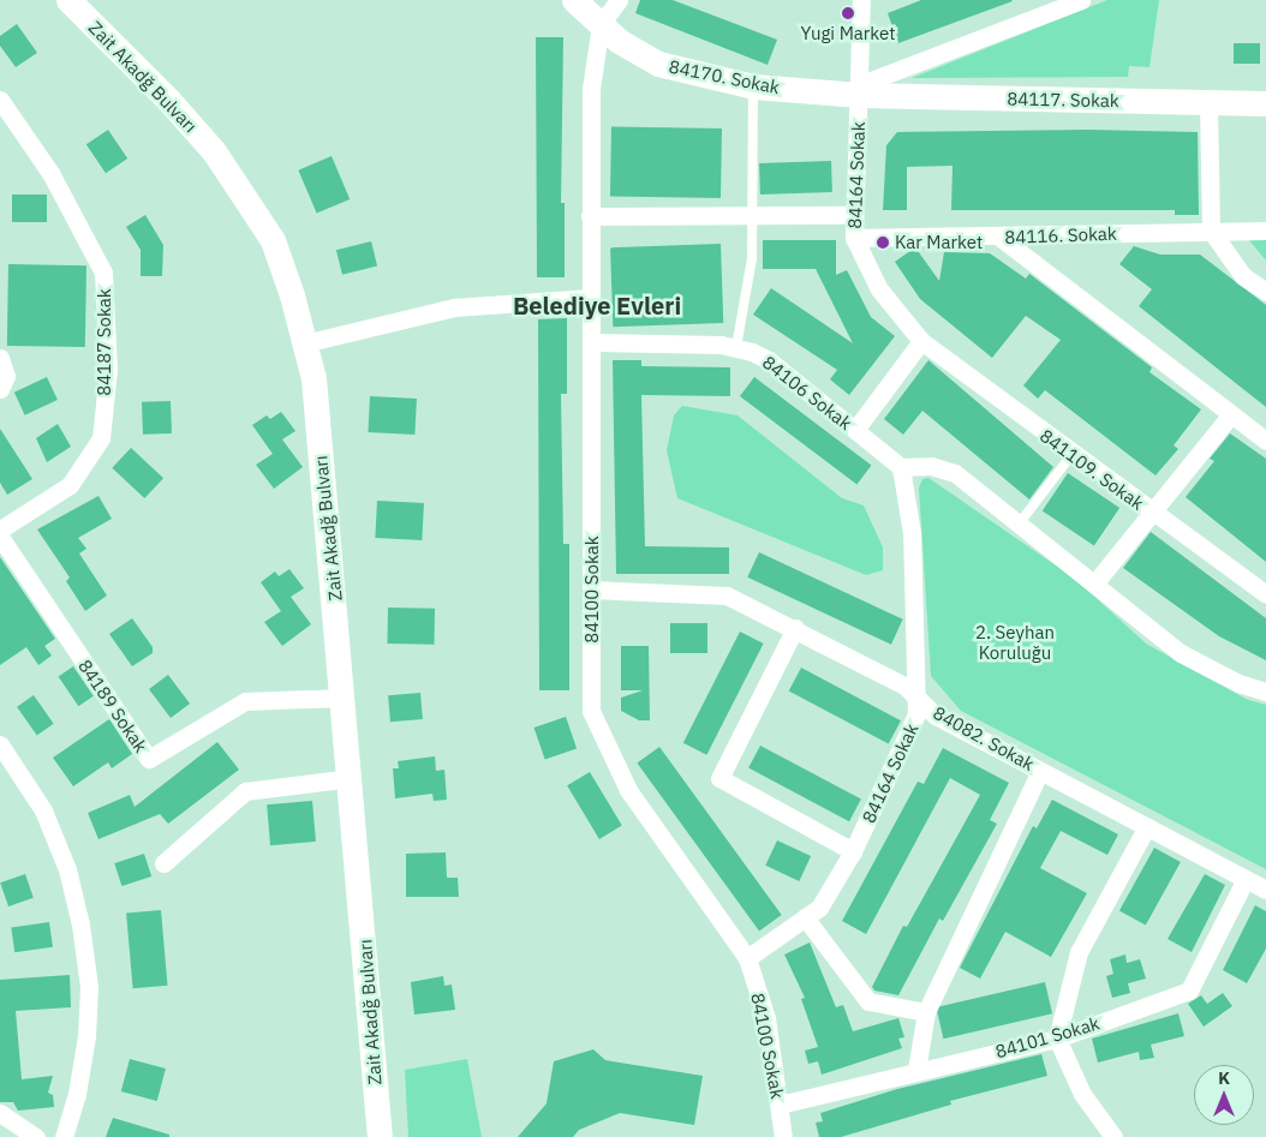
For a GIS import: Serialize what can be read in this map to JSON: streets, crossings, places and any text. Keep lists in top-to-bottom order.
{
  "streets": {
    "street": [
      "Zait Akadğ Bulvarı",
      "84170. Sokak",
      "84117. Sokak",
      "84164 Sokak",
      "84116. Sokak",
      "84187 Sokak",
      "84106 Sokak",
      "841109. Sokak",
      "84100 Sokak",
      "84189 Sokak",
      "84082. Sokak",
      "84101 Sokak"
    ]
  },
  "crossings": [
    ["Zait Akadğ Bulvarı", "84189 Sokak"],
    ["84170. Sokak", "84117. Sokak"],
    ["84170. Sokak", "84164 Sokak"],
    ["84170. Sokak", "84100 Sokak"],
    ["84117. Sokak", "84164 Sokak"],
    ["84164 Sokak", "84116. Sokak"],
    ["84164 Sokak", "84106 Sokak"],
    ["84164 Sokak", "841109. Sokak"],
    ["84164 Sokak", "84100 Sokak"],
    ["84164 Sokak", "84082. Sokak"],
    ["84106 Sokak", "84100 Sokak"],
    ["84100 Sokak", "84082. Sokak"],
    ["84100 Sokak", "84101 Sokak"],
    ["84082. Sokak", "84101 Sokak"]
  ],
  "districts": ["Belediye Evleri"],
  "parks": ["2. Seyhan Koruluğu"],
  "places": ["Yugi Market", "Kar Market"],
  "north": "top"
}
